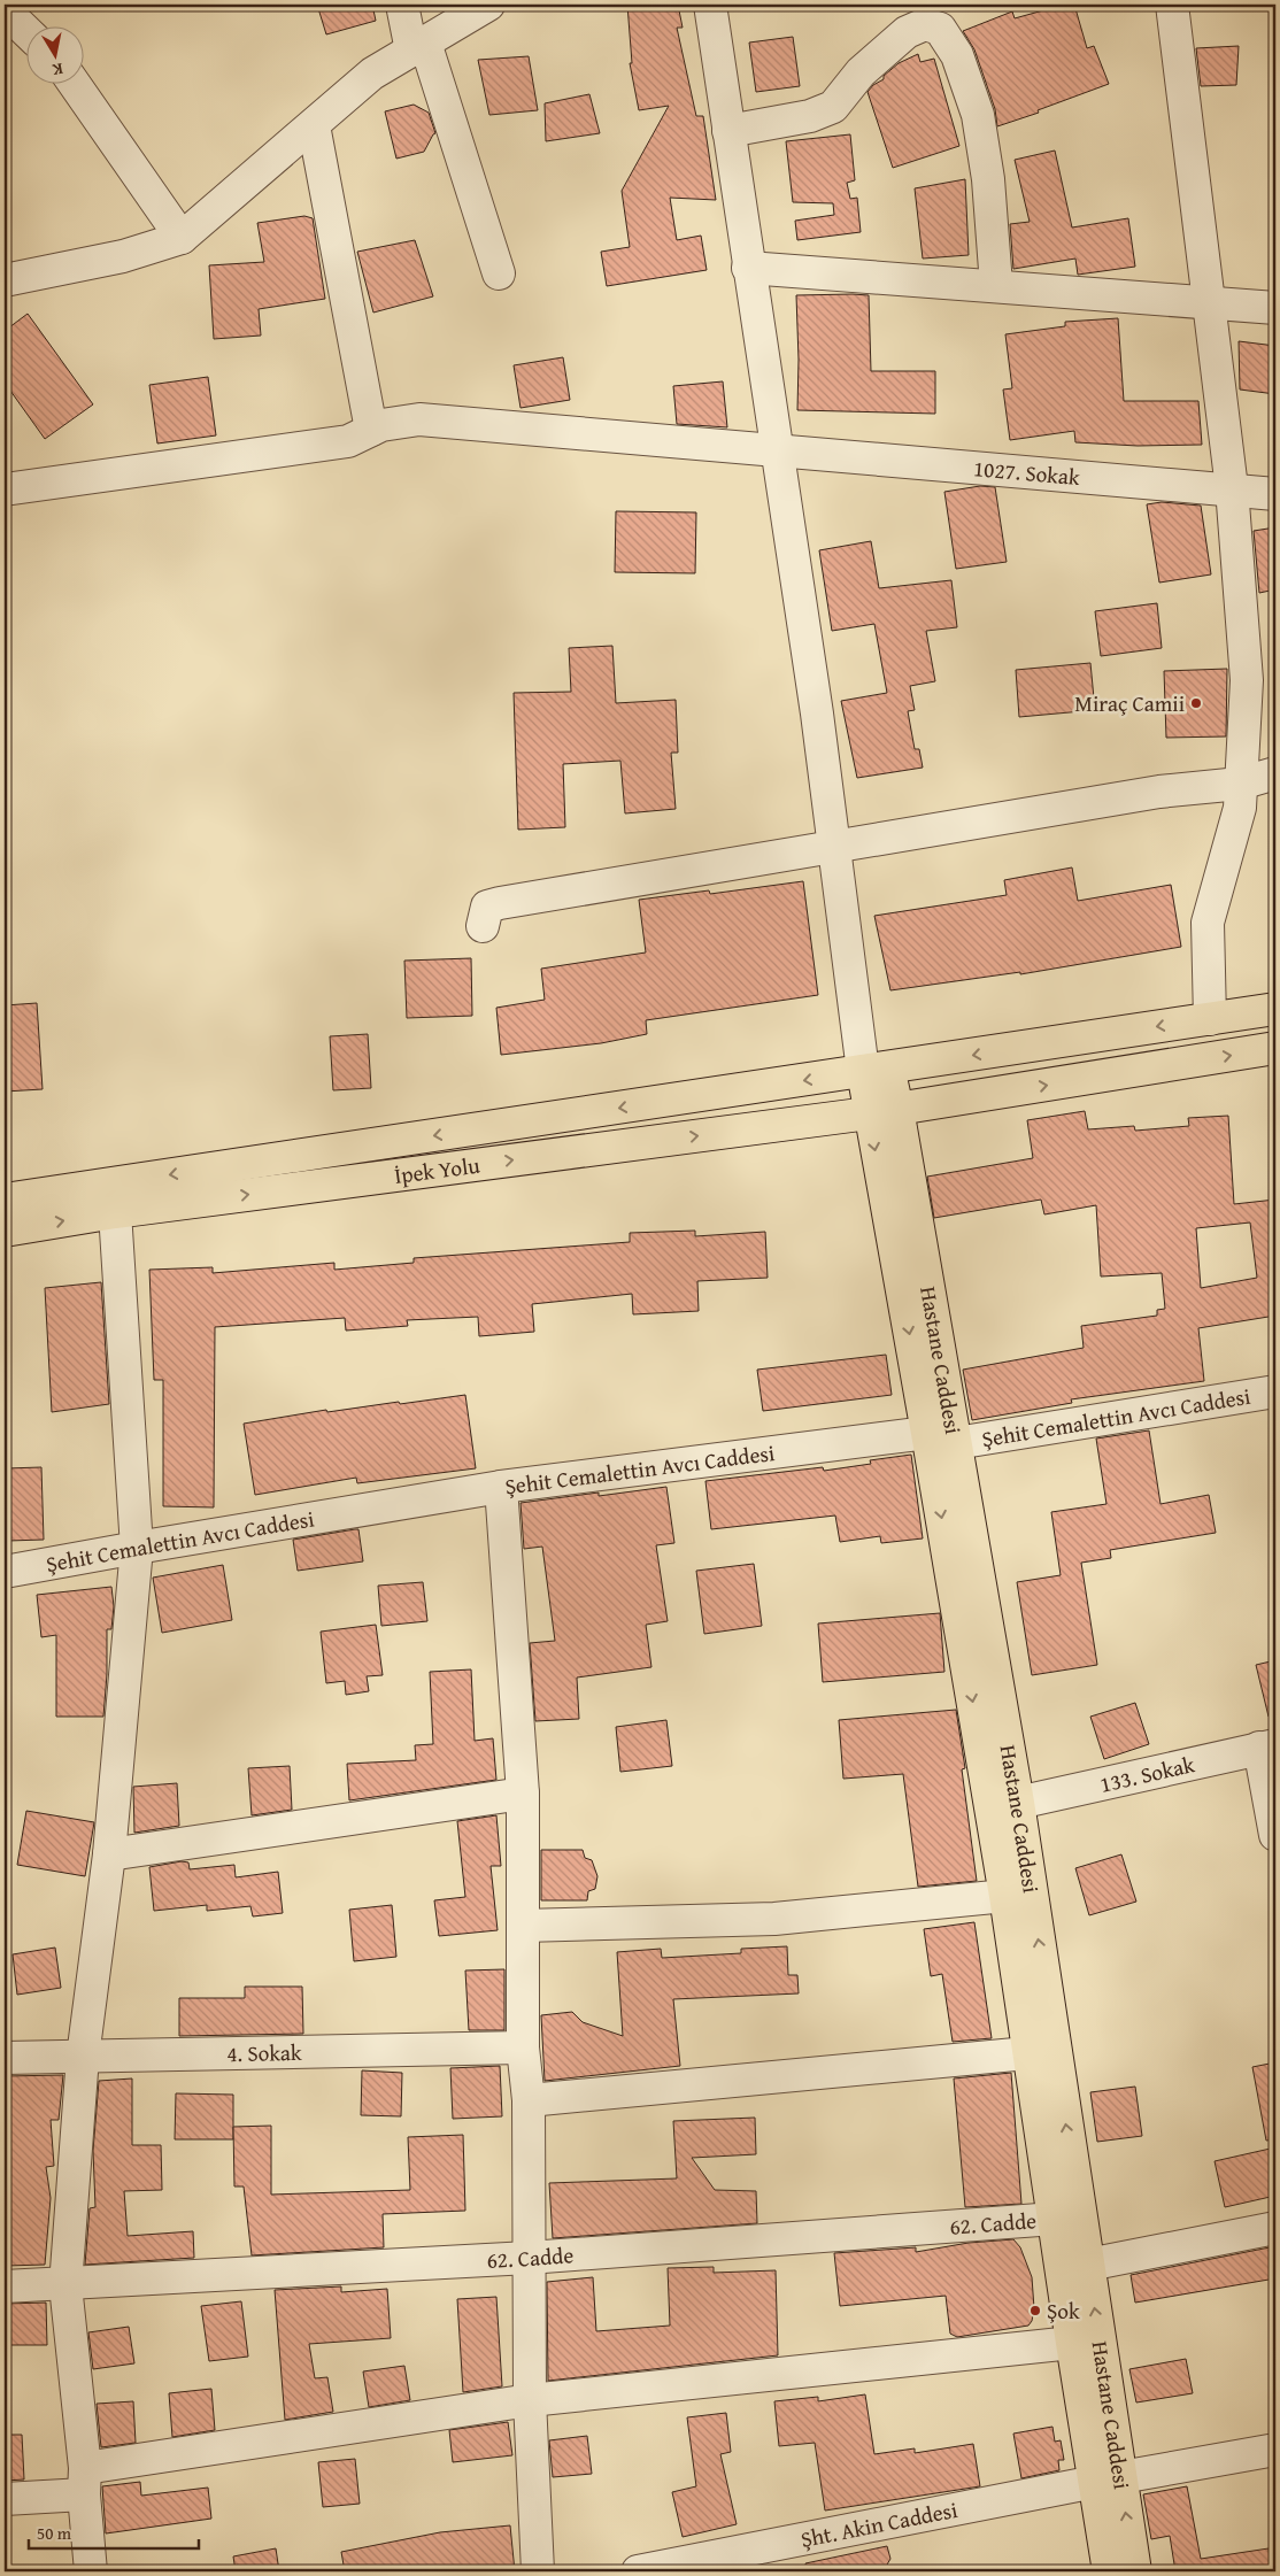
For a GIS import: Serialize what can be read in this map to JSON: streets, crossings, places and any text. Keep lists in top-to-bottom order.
{
  "streets": {
    "main road": ["İpek Yolu", "Hastane Caddesi"],
    "street": [
      "1027. Sokak",
      "Şehit Cemalettin Avcı Caddesi",
      "133. Sokak",
      "4. Sokak",
      "62. Cadde",
      "Şht. Akin Caddesi"
    ]
  },
  "crossings": [
    ["İpek Yolu", "Hastane Caddesi"],
    ["Hastane Caddesi", "Şehit Cemalettin Avcı Caddesi"],
    ["Hastane Caddesi", "133. Sokak"],
    ["Hastane Caddesi", "62. Cadde"],
    ["Hastane Caddesi", "Şht. Akin Caddesi"]
  ],
  "places": ["Miraç Camii", "Şok"],
  "scale_bar": "50 m",
  "north": "bottom"
}
